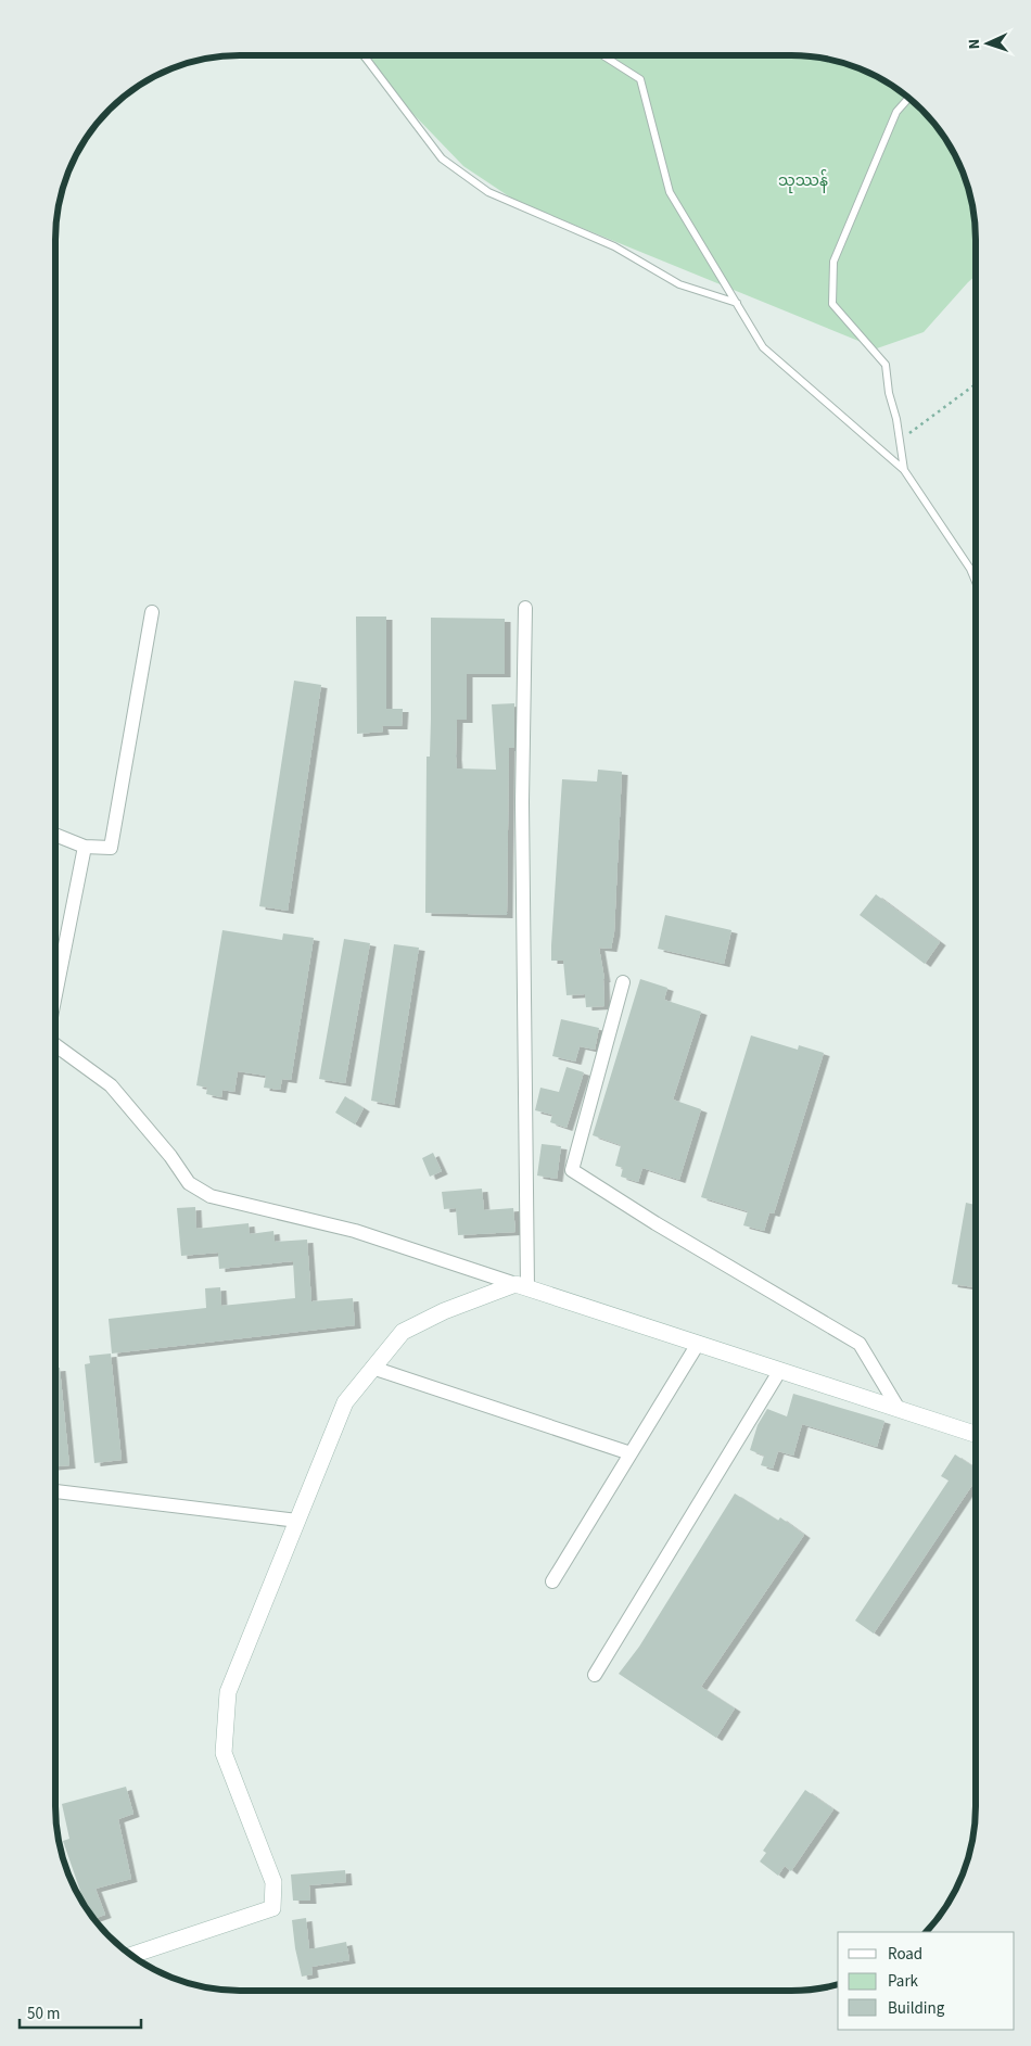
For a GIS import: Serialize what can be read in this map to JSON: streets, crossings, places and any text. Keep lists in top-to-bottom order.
{
  "parks": ["သုဿန်"],
  "legend": ["Road", "Park", "Building"],
  "scale_bar": "50 m",
  "north": "left"
}
